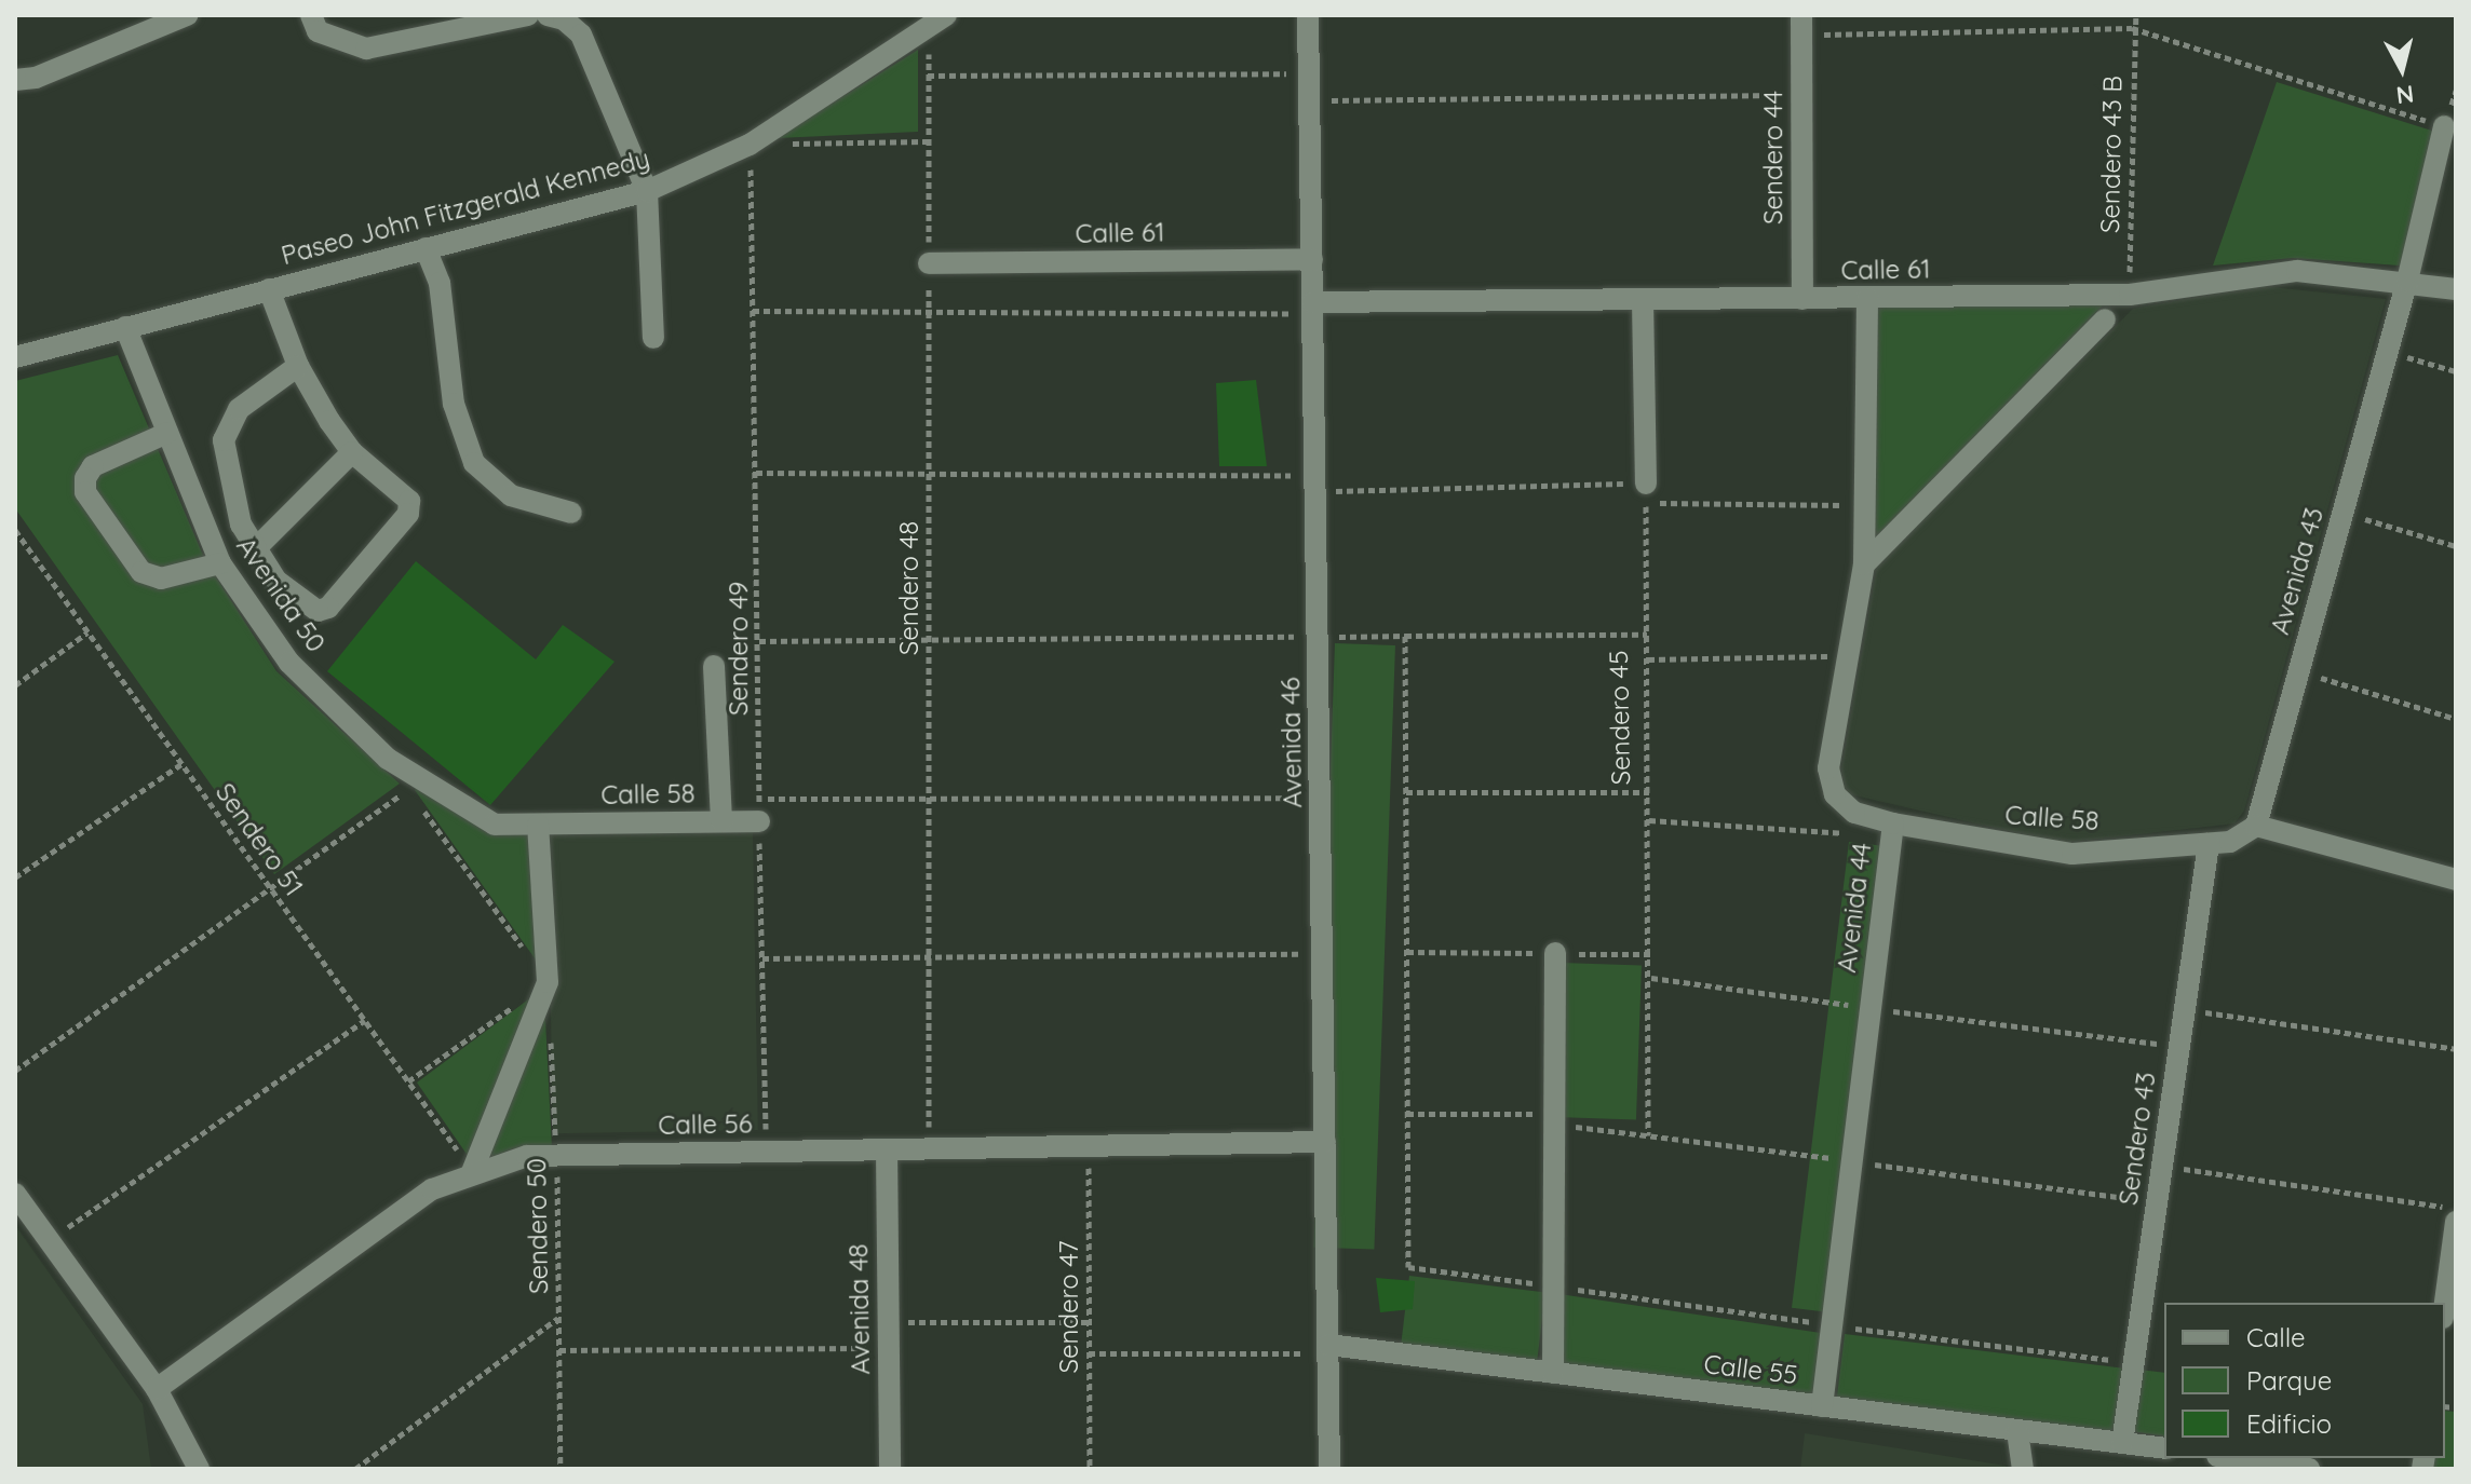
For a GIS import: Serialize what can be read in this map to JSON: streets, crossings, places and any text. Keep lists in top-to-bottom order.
{
  "streets": {
    "street": [
      "Sendero 44",
      "Paseo John Fitzgerald Kennedy",
      "Calle 61",
      "Avenida 43",
      "Avenida 50",
      "Avenida 46",
      "Calle 58",
      "Avenida 44",
      "Calle 56",
      "Sendero 43",
      "Avenida 48",
      "Calle 55"
    ],
    "path": [
      "Sendero 43 B",
      "Sendero 48",
      "Sendero 49",
      "Sendero 45",
      "Sendero 51",
      "Sendero 50",
      "Sendero 47"
    ]
  },
  "crossings": [
    ["Sendero 43 B", "Calle 61"],
    ["Sendero 44", "Calle 61"],
    ["Paseo John Fitzgerald Kennedy", "Sendero 48"],
    ["Paseo John Fitzgerald Kennedy", "Avenida 50"],
    ["Paseo John Fitzgerald Kennedy", "Sendero 49"],
    ["Calle 61", "Avenida 43"],
    ["Calle 61", "Sendero 48"],
    ["Calle 61", "Avenida 46"],
    ["Calle 61", "Avenida 44"],
    ["Sendero 48", "Calle 56"],
    ["Avenida 50", "Calle 58"],
    ["Sendero 49", "Calle 58"],
    ["Sendero 49", "Calle 56"],
    ["Avenida 46", "Calle 56"],
    ["Avenida 46", "Calle 55"],
    ["Calle 58", "Avenida 44"],
    ["Calle 58", "Sendero 43"],
    ["Sendero 51", "Calle 56"],
    ["Avenida 44", "Calle 55"],
    ["Calle 56", "Sendero 50"],
    ["Calle 56", "Sendero 47"],
    ["Calle 56", "Avenida 48"],
    ["Sendero 43", "Calle 55"]
  ],
  "legend": ["Calle", "Parque", "Edificio"],
  "north": "bottom"
}
